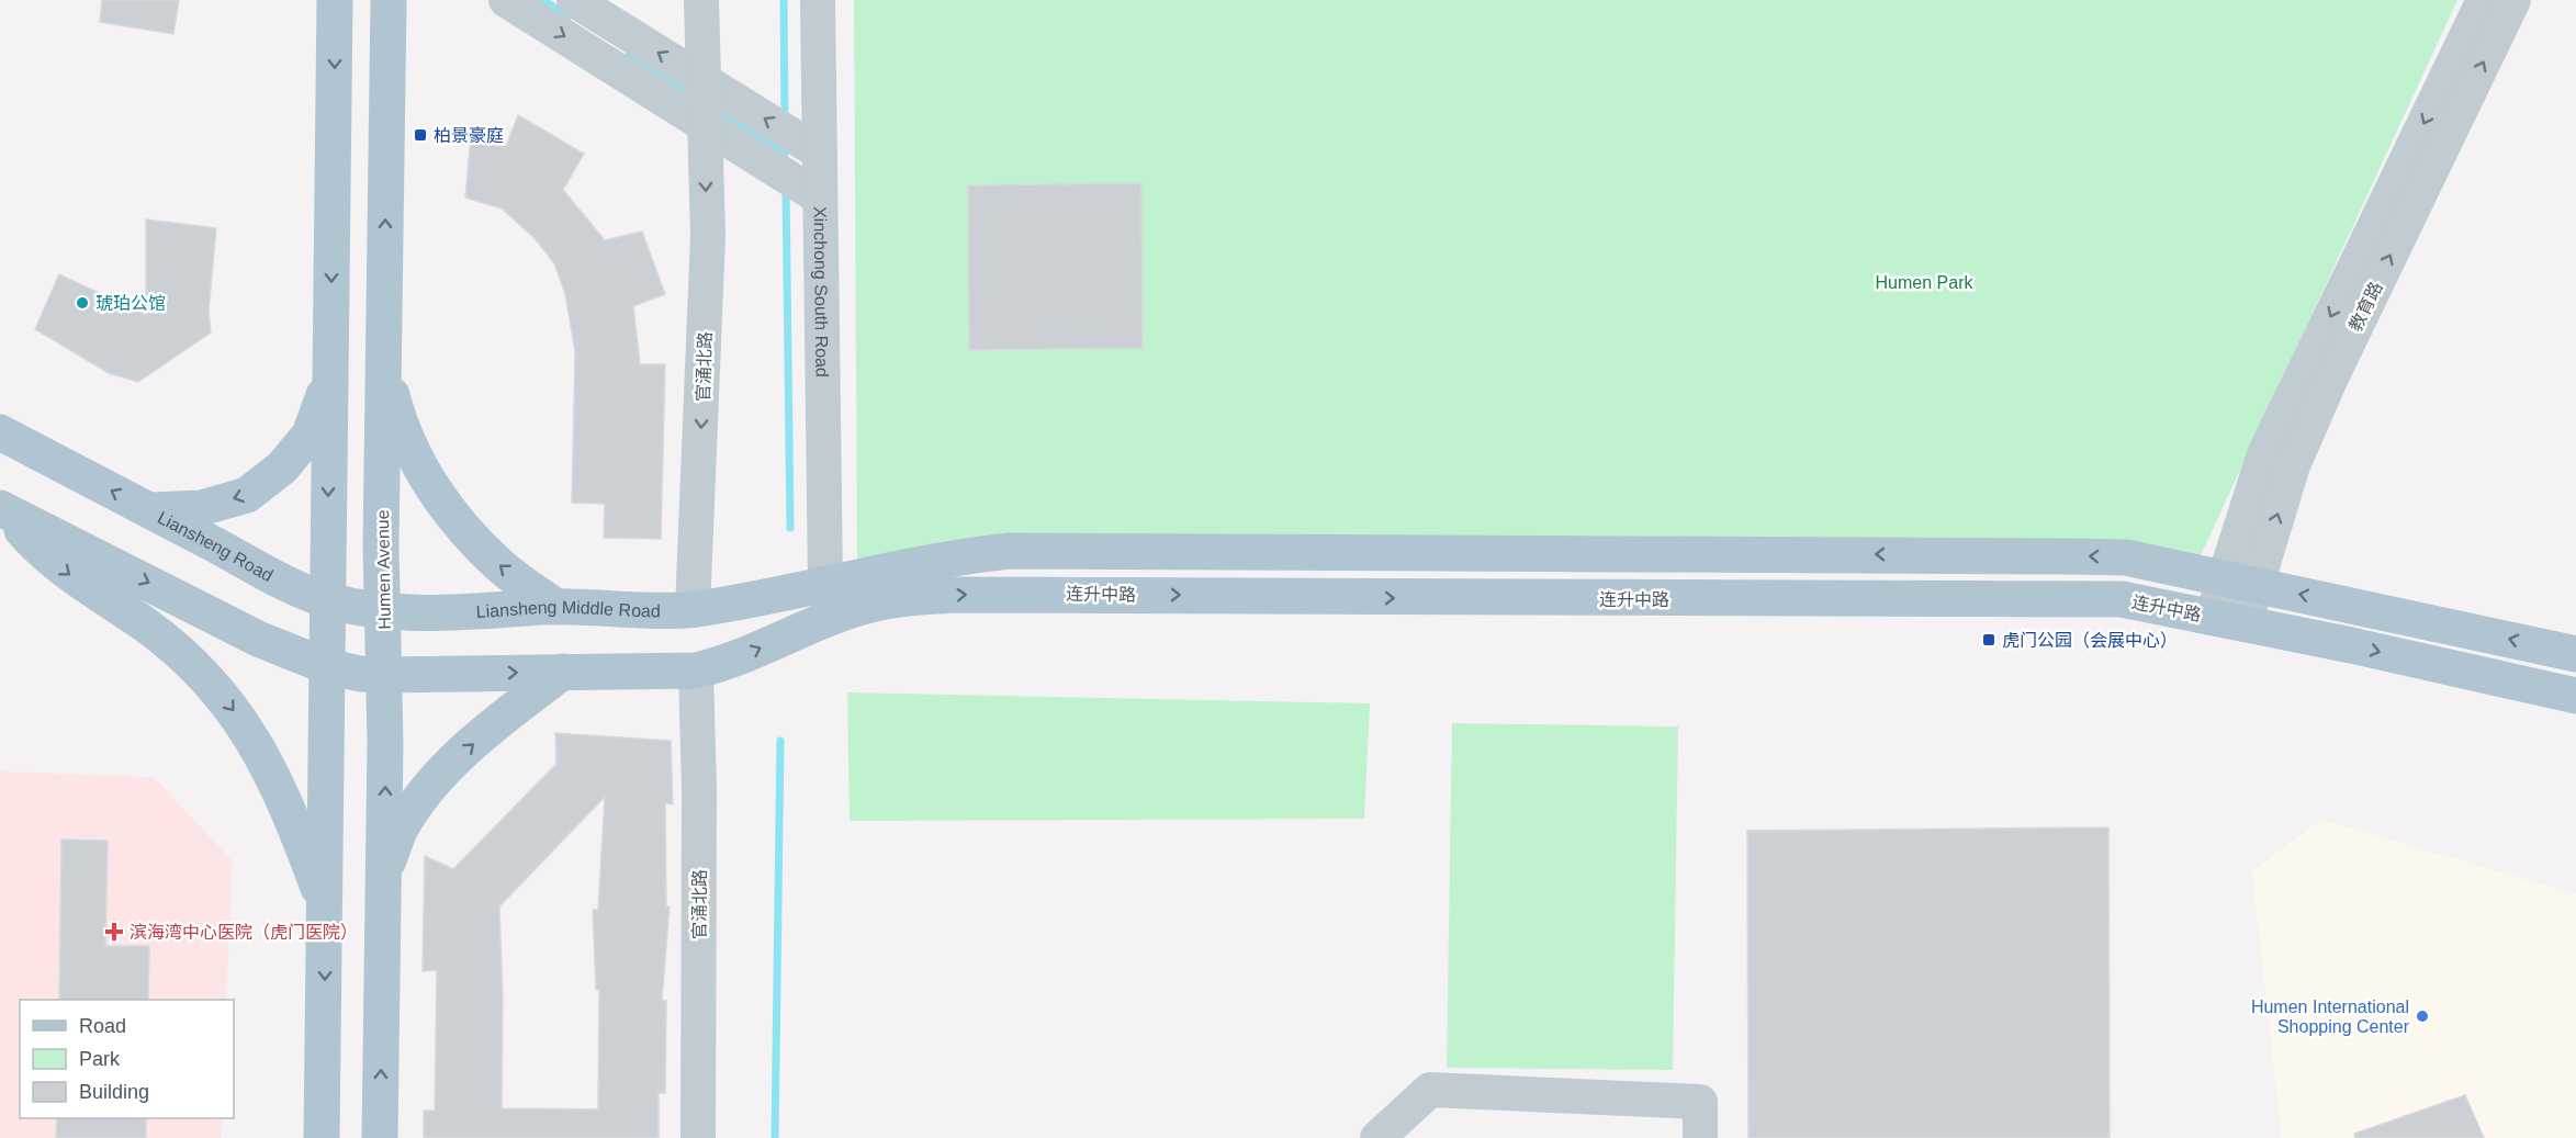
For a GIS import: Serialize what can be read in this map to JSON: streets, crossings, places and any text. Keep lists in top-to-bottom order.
{
  "streets": {
    "main road": [
      "Liansheng Road",
      "Humen Avenue",
      "连升中路",
      "Liansheng Middle Road"
    ],
    "street": ["Xinchong South Road", "教育路", "官涌北路"]
  },
  "crossings": [
    ["教育路", "连升中路"],
    ["官涌北路", "连升中路"],
    ["官涌北路", "Liansheng Middle Road"],
    ["Liansheng Road", "Humen Avenue"],
    ["Liansheng Road", "Liansheng Middle Road"]
  ],
  "one_way": ["官涌北路"],
  "parks": ["Humen Park"],
  "places": {
    "transit": ["柏景豪庭", "虎门公园（会展中心）"],
    "other": ["琥珀公馆", "Humen International Shopping Center"],
    "health": ["滨海湾中心医院（虎门医院）"]
  },
  "legend": ["Road", "Park", "Building"]
}
